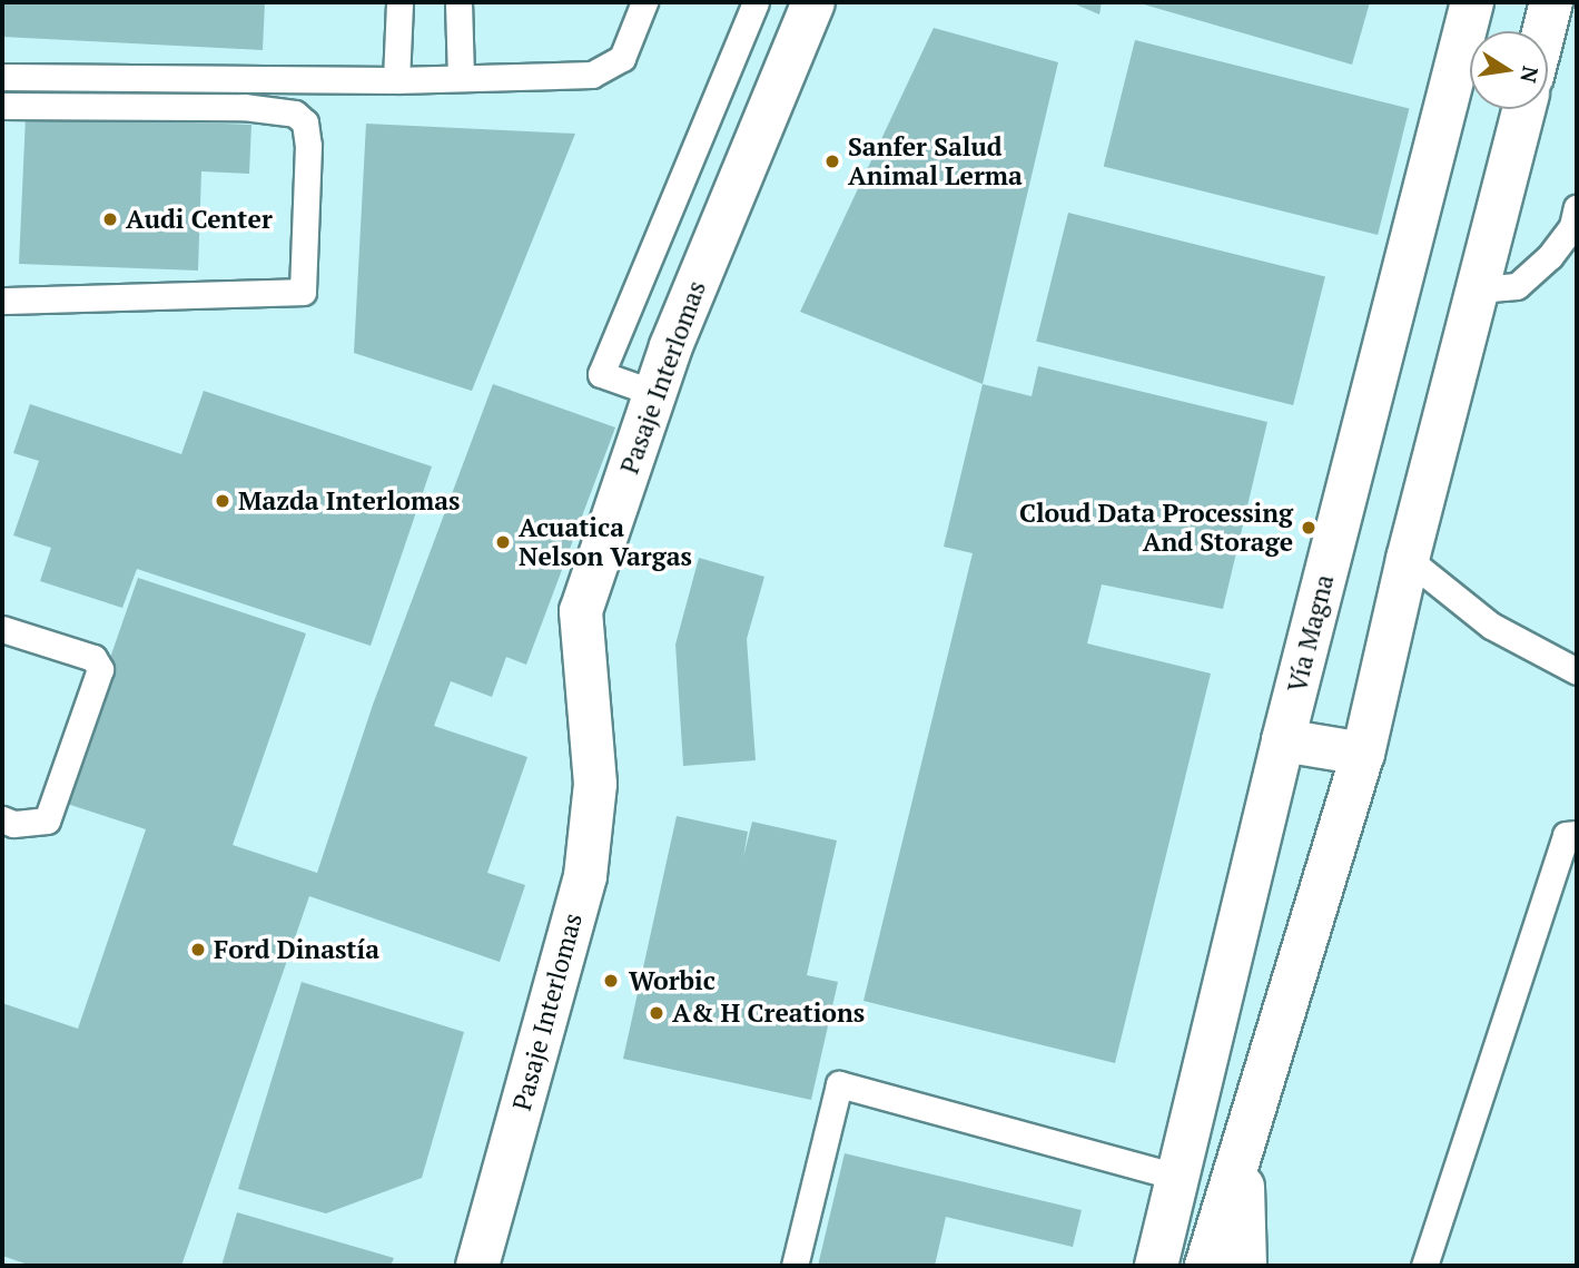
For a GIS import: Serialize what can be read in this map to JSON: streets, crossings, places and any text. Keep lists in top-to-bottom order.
{
  "streets": {
    "street": ["Pasaje Interlomas", "Vía Magna"]
  },
  "places": [
    "Sanfer Salud Animal Lerma",
    "Audi Center",
    "Mazda Interlomas",
    "Cloud Data Processing And Storage",
    "Acuatica Nelson Vargas",
    "Ford Dinastía",
    "Worbic",
    "A& H Creations"
  ],
  "north": "right"
}
